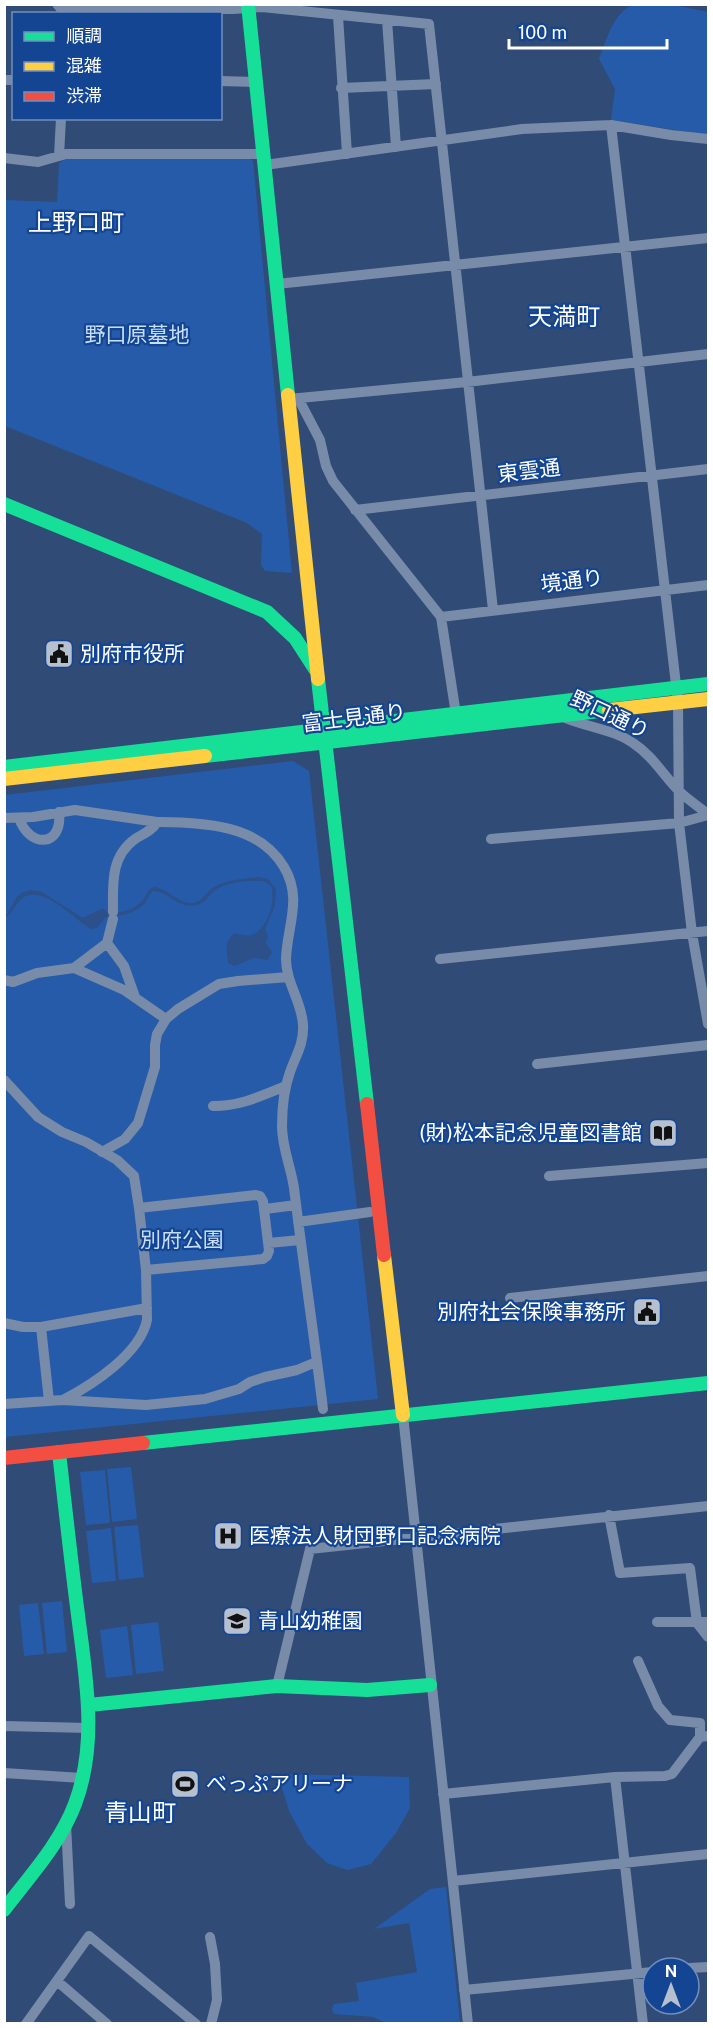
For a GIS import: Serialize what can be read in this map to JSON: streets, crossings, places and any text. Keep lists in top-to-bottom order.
{
  "streets": {
    "street": [
      "東雲通",
      "境通り",
      "野口通り",
      "富士見通り"
    ]
  },
  "districts": ["上野口町", "天満町", "青山町"],
  "parks": ["野口原墓地", "別府公園"],
  "places": {
    "public building": ["別府市役所", "別府社会保険事務所"],
    "library": ["(財)松本記念児童図書館"],
    "hospital": ["医療法人財団野口記念病院"],
    "school or university": ["青山幼稚園"],
    "sports": ["べっぷアリーナ"]
  },
  "legend": ["順調", "混雑", "渋滞"],
  "scale_bar": "100 m",
  "north": "top"
}
